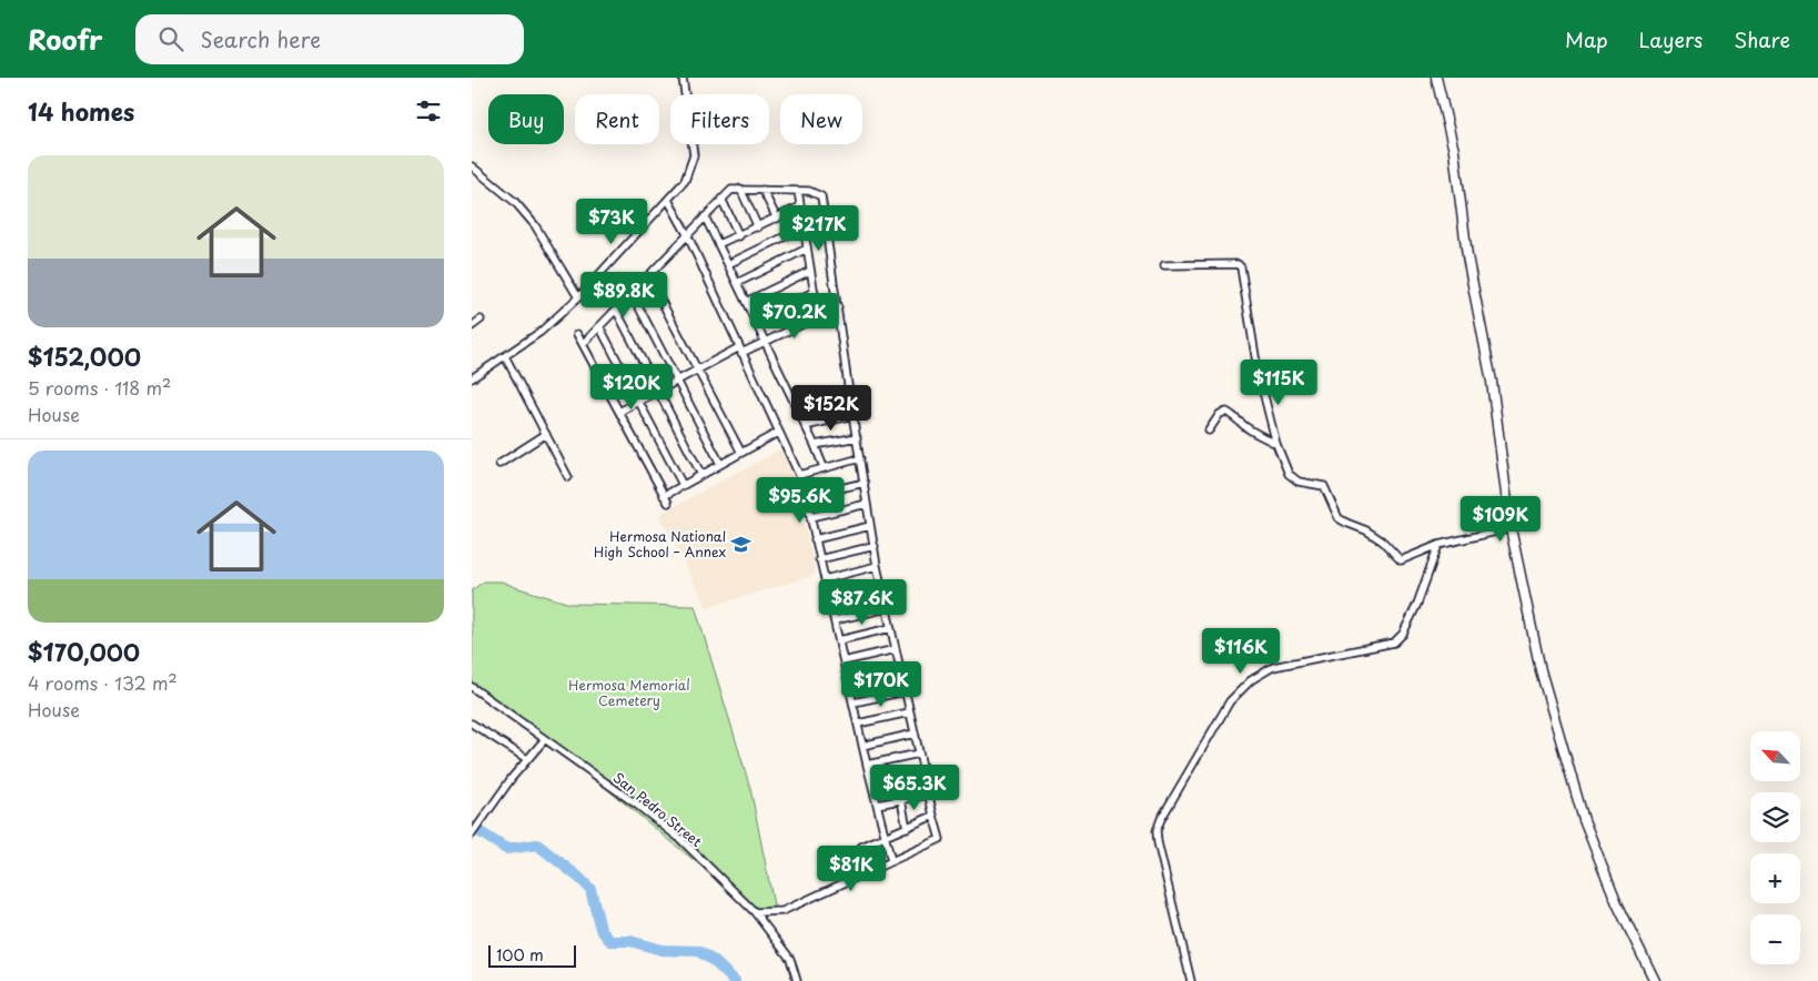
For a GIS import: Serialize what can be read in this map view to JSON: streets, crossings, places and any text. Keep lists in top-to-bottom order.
{
  "streets": {
    "street": ["San Pedro Street"]
  },
  "parks": ["Hermosa Memorial Cemetery"],
  "places": {
    "school or university": ["Hermosa National High School – Annex"]
  },
  "scale_bar": "100 m",
  "north": "top left",
  "page": {
    "header": "Roofr",
    "search": "Search here",
    "nav": ["Map", "Layers", "Share"],
    "heading": "14 homes",
    "chip": [
      "Buy",
      "Rent",
      "Filters",
      "New"
    ],
    "list": [
      {
        "name": "$152,000",
        "note": "5 rooms · 118 m² · House"
      },
      {
        "name": "$170,000",
        "note": "4 rooms · 132 m² · House"
      }
    ],
    "price": [
      "$73K",
      "$217K",
      "$89.8K",
      "$70.2K",
      "$115K",
      "$120K",
      "$152K",
      "$95.6K",
      "$109K",
      "$87.6K",
      "$116K",
      "$170K",
      "$65.3K",
      "$81K"
    ],
    "map_buttons": ["+", "−"],
    "scale": "100 m"
  }
}
